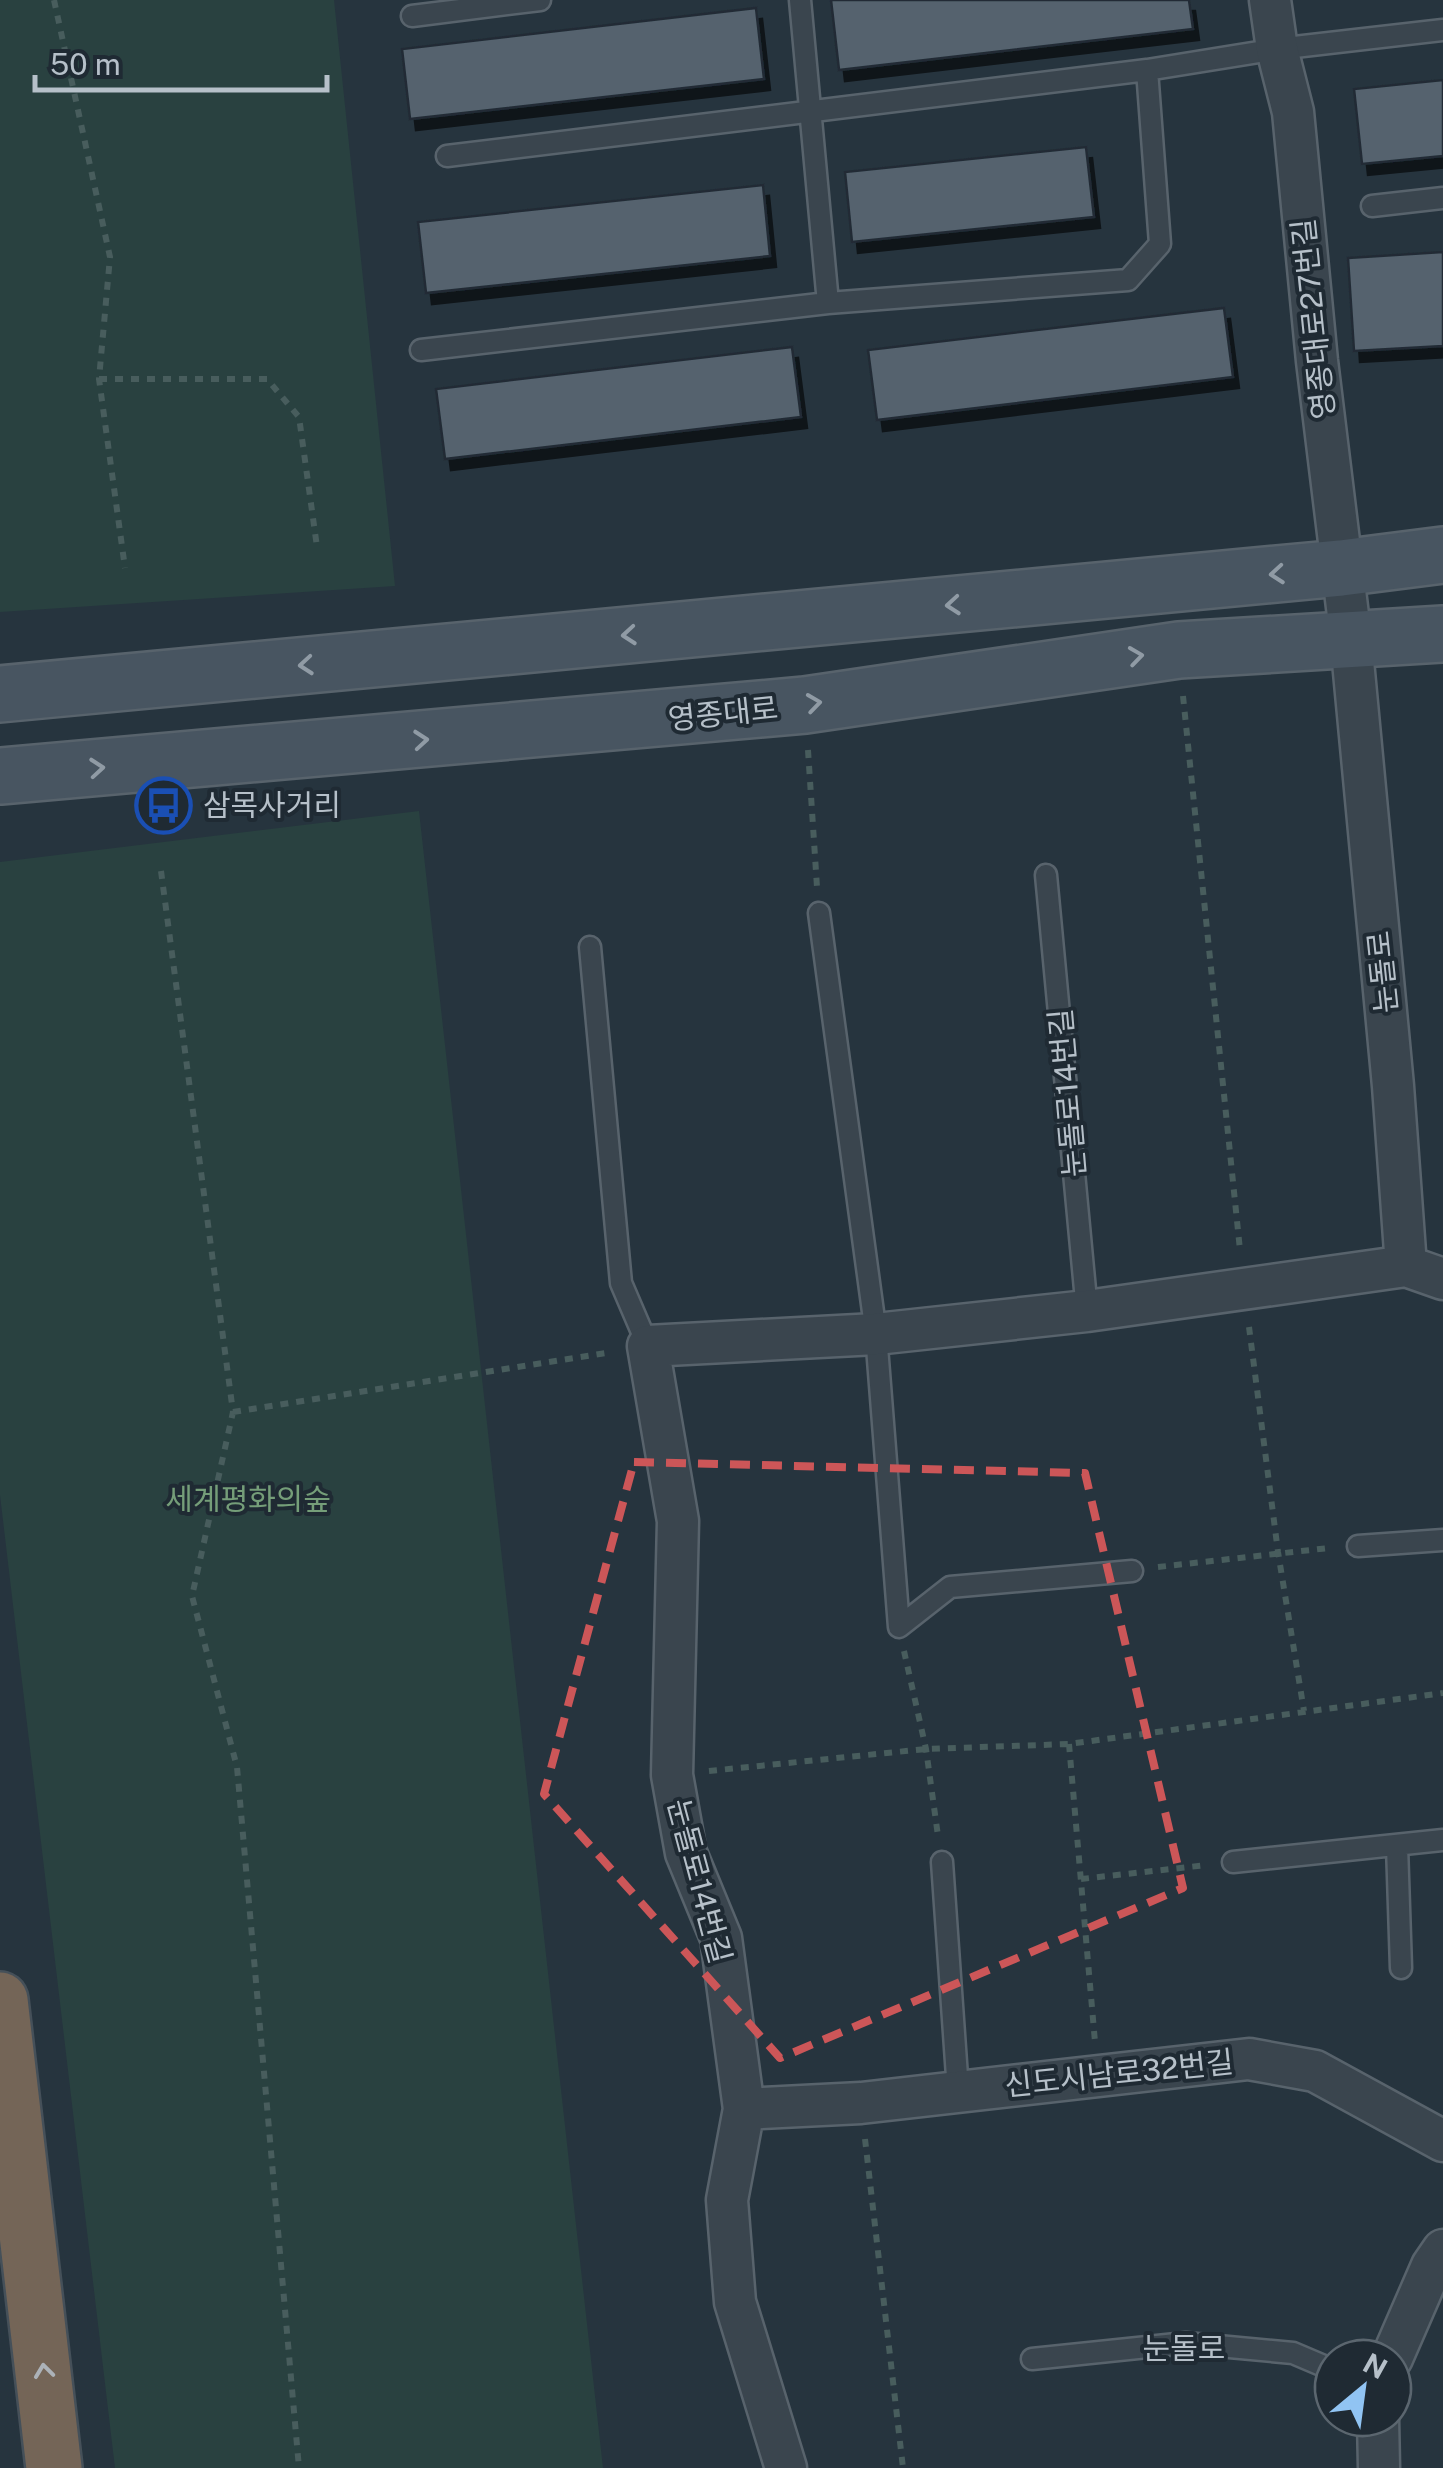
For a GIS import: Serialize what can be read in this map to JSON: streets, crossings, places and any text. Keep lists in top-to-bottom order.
{
  "streets": {
    "main road": ["영종대로"],
    "street": [
      "영종대로27번길",
      "눈돌로",
      "눈돌로14번길",
      "신도시남로32번길"
    ]
  },
  "crossings": [
    ["영종대로27번길", "영종대로"],
    ["영종대로27번길", "눈돌로"],
    ["영종대로", "눈돌로"],
    ["눈돌로14번길", "신도시남로32번길"]
  ],
  "parks": ["세계평화의숲"],
  "places": {
    "bus stop": ["삼목사거리"]
  },
  "scale_bar": "50 m",
  "north": "top right"
}
